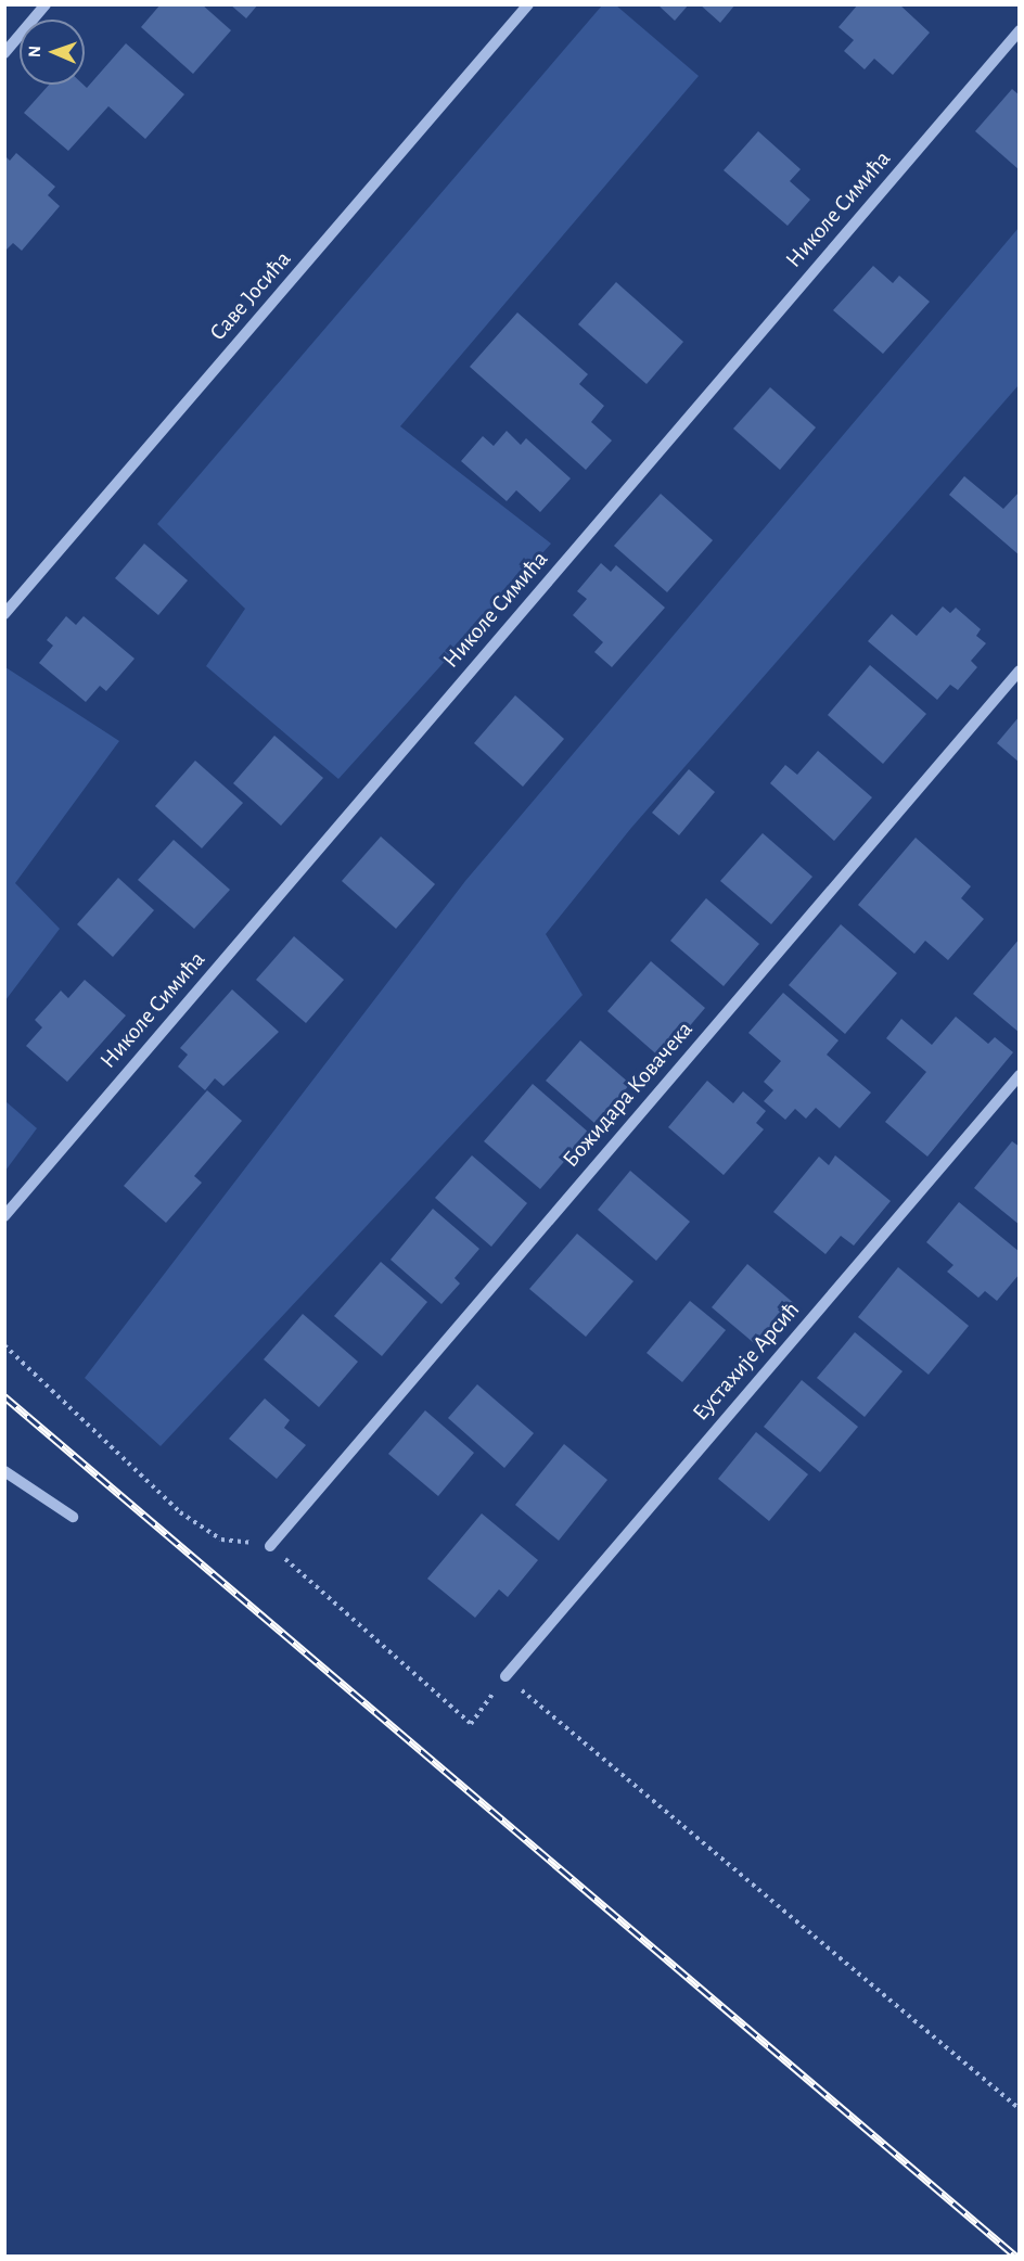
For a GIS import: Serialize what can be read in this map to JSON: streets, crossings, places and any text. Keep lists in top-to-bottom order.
{
  "streets": {
    "street": [
      "Николе Симића",
      "Саве Јосића",
      "Божидара Ковачека",
      "Еустахије Арсић"
    ]
  },
  "north": "left"
}
